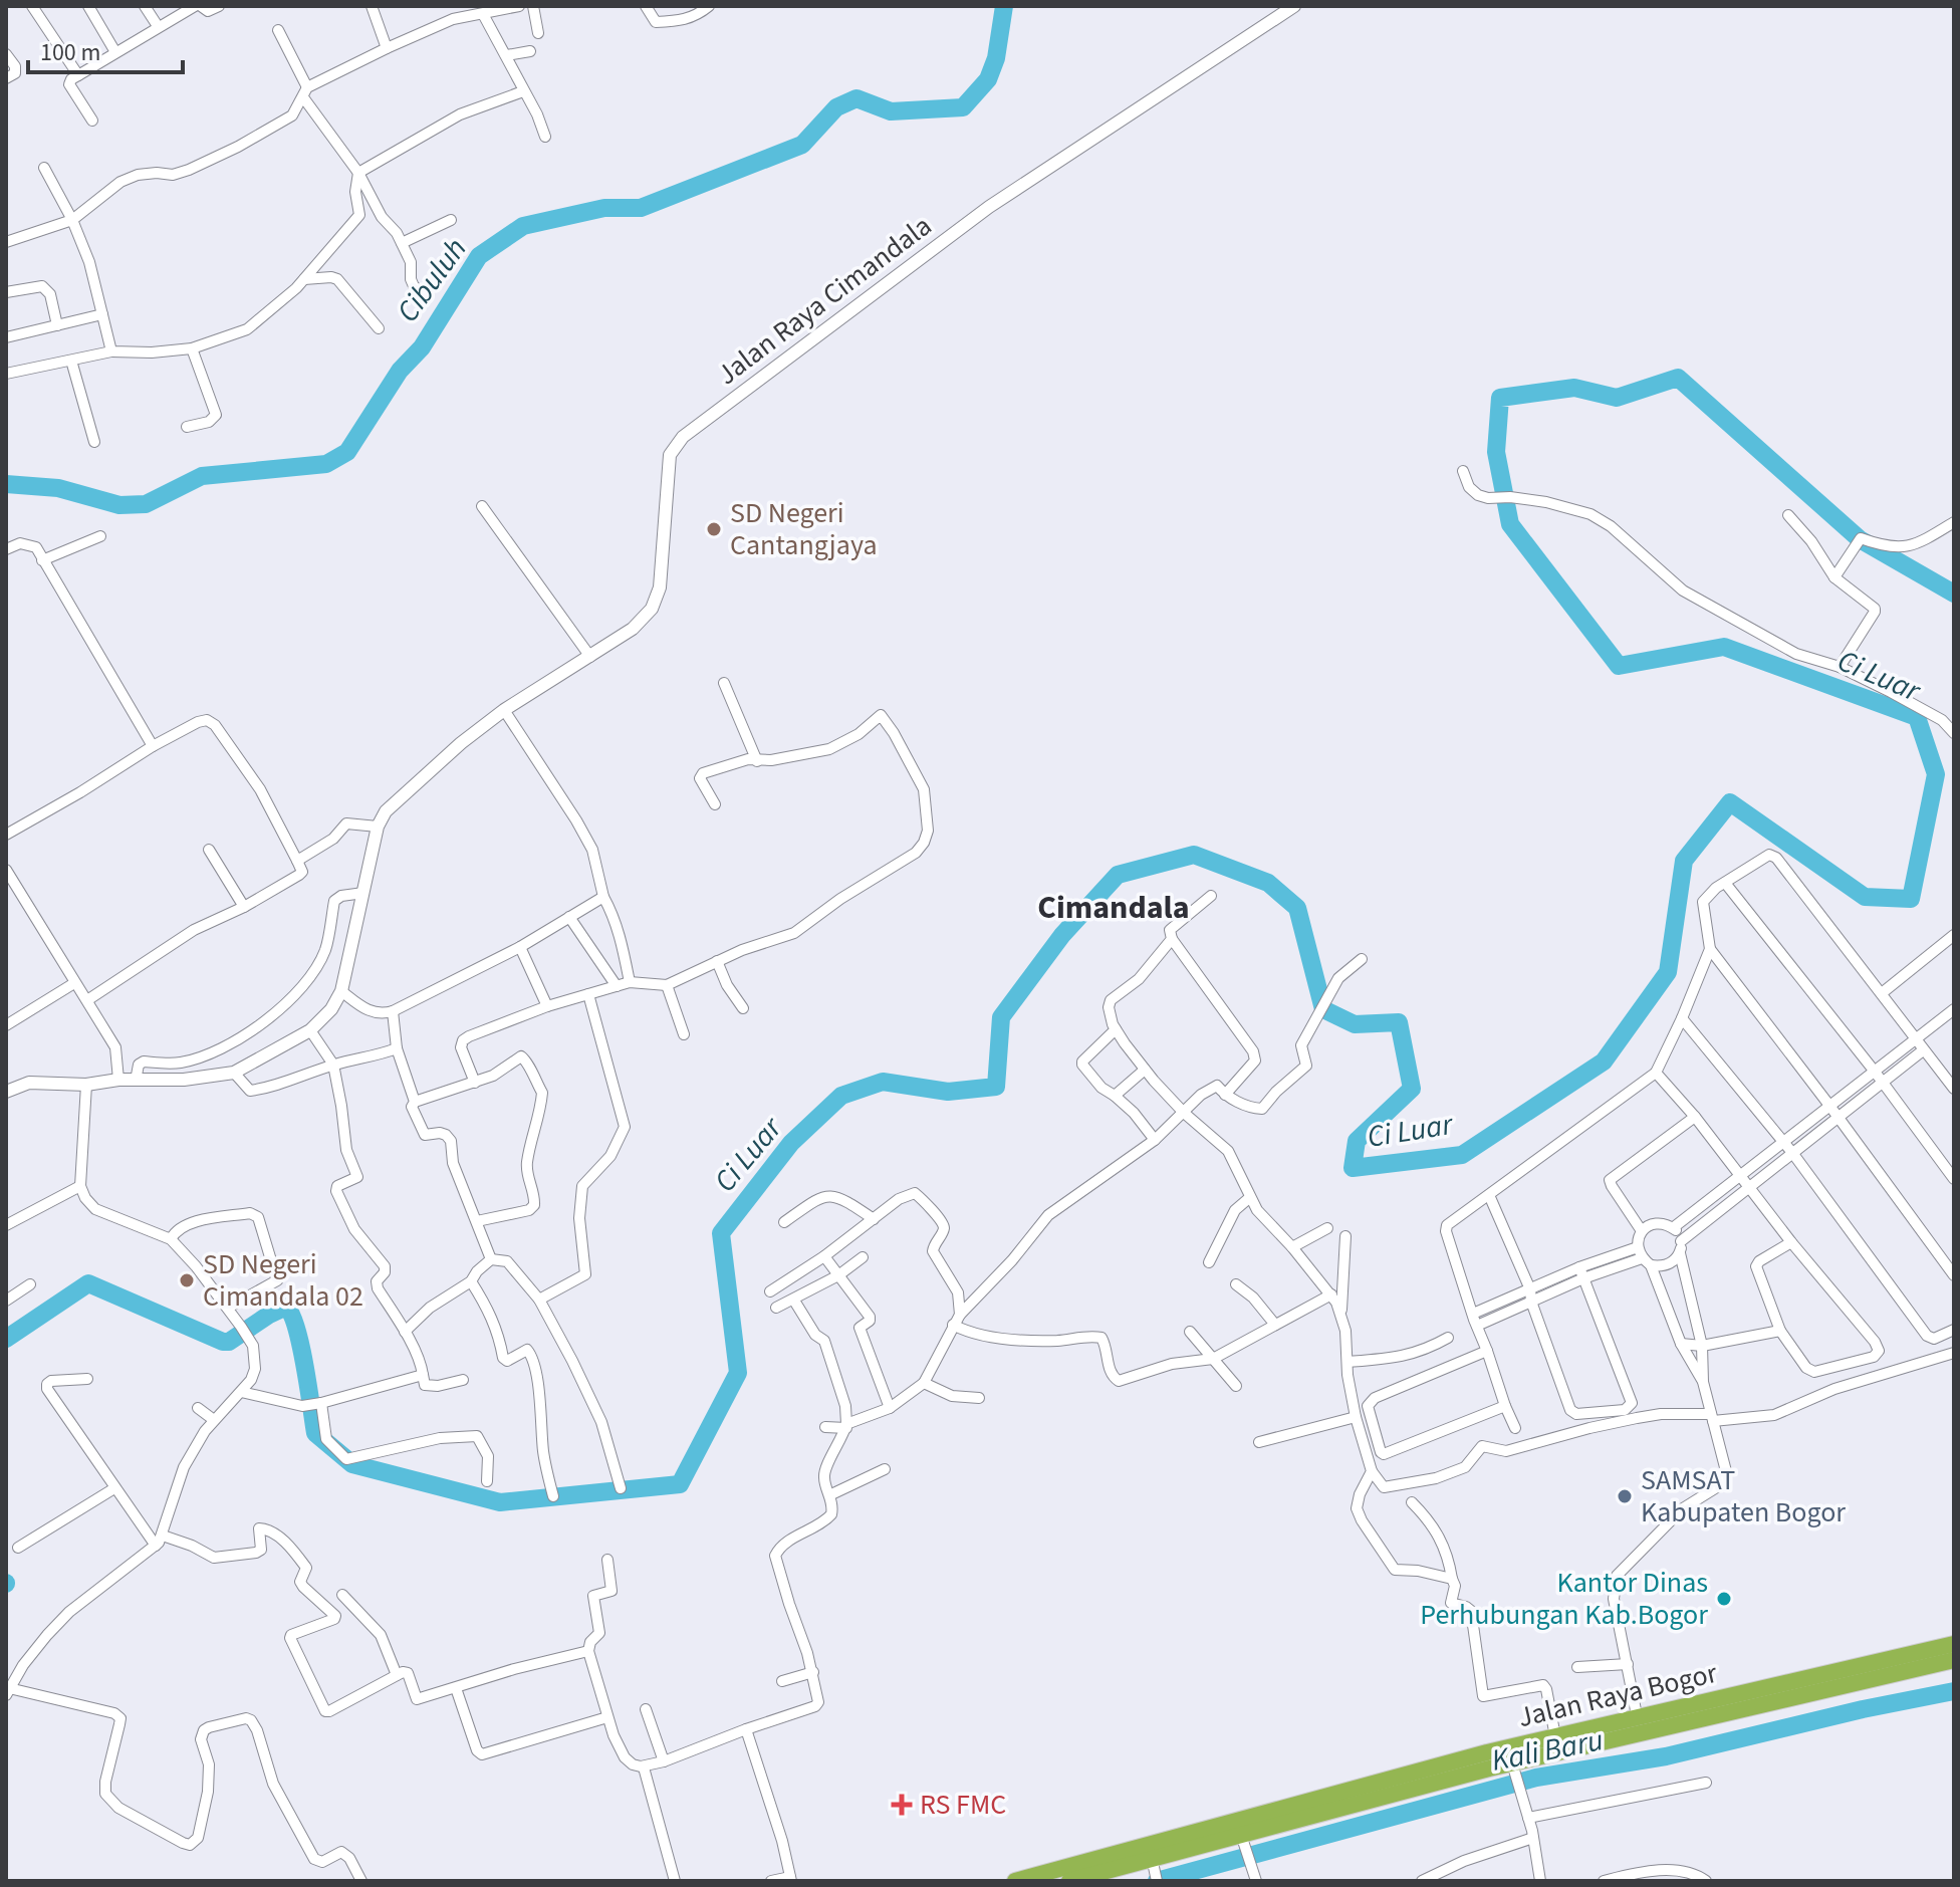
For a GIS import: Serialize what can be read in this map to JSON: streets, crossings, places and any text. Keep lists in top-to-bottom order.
{
  "streets": {
    "highway": ["Jalan Raya Bogor"],
    "street": ["Jalan Raya Cimandala"]
  },
  "districts": ["Cimandala"],
  "water": ["Cibuluh", "Ci Luar", "Kali Baru"],
  "places": {
    "other": [
      "SD Negeri Cantangjaya",
      "SD Negeri Cimandala 02",
      "SAMSAT Kabupaten Bogor",
      "Kantor Dinas Perhubungan Kab.Bogor"
    ],
    "health": ["RS FMC"]
  },
  "scale_bar": "100 m"
}
